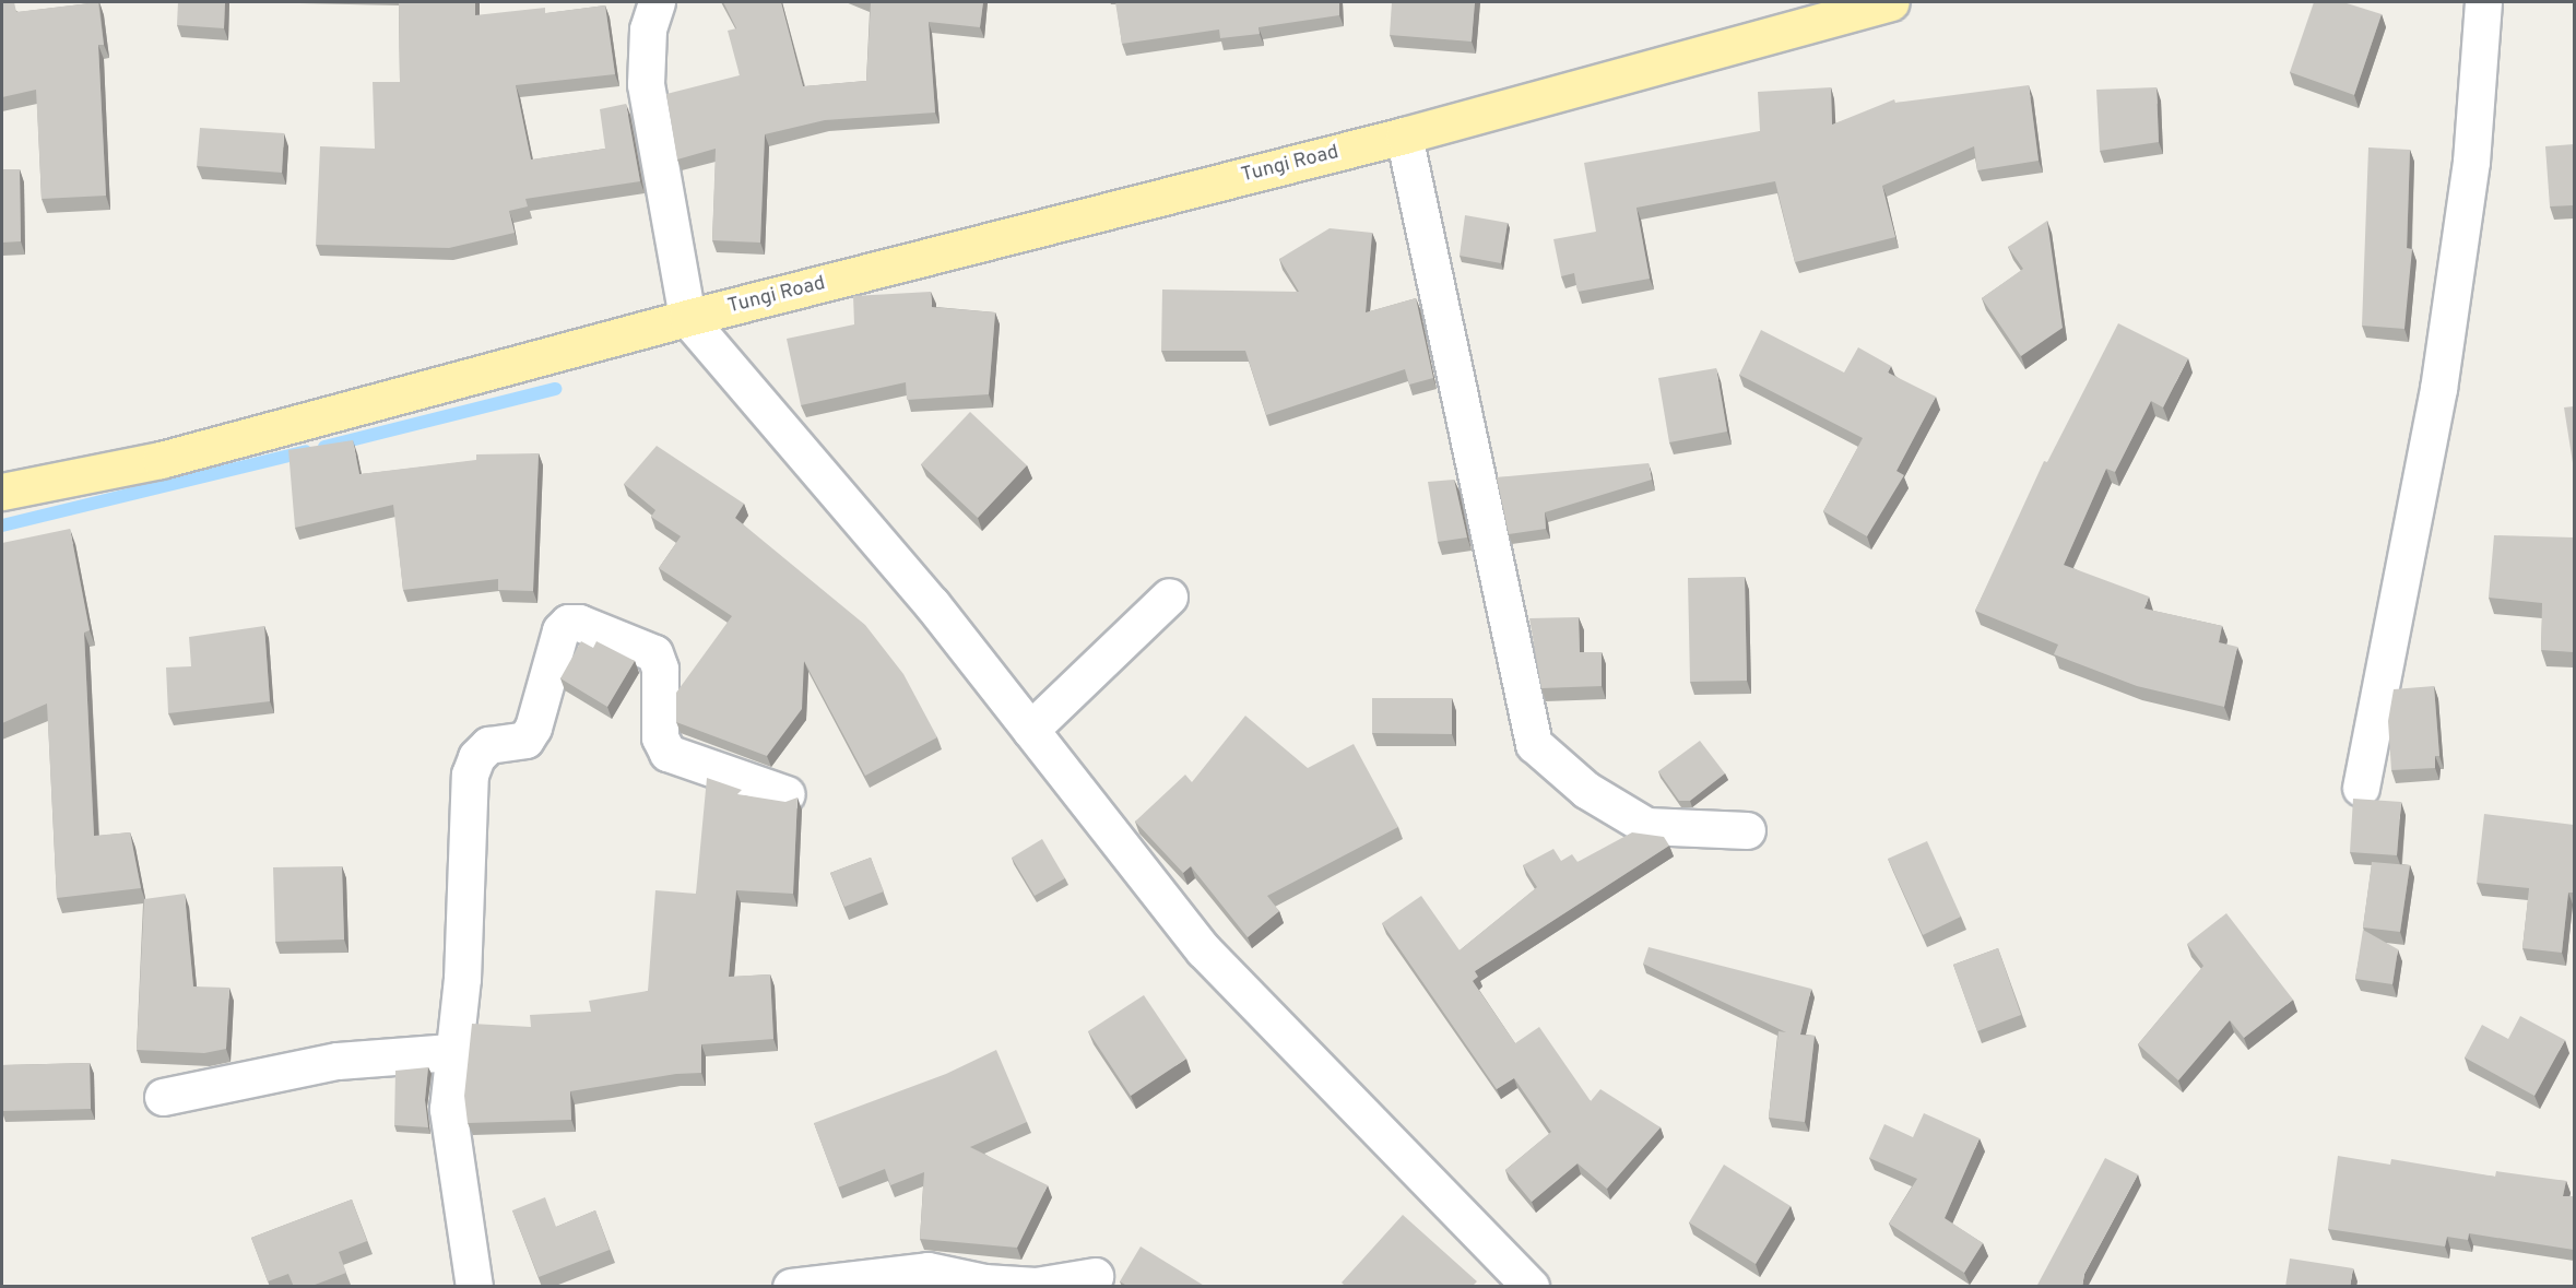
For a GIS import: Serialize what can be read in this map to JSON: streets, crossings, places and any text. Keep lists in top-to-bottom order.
{
  "streets": {
    "main road": ["Tungi Road"]
  }
}
